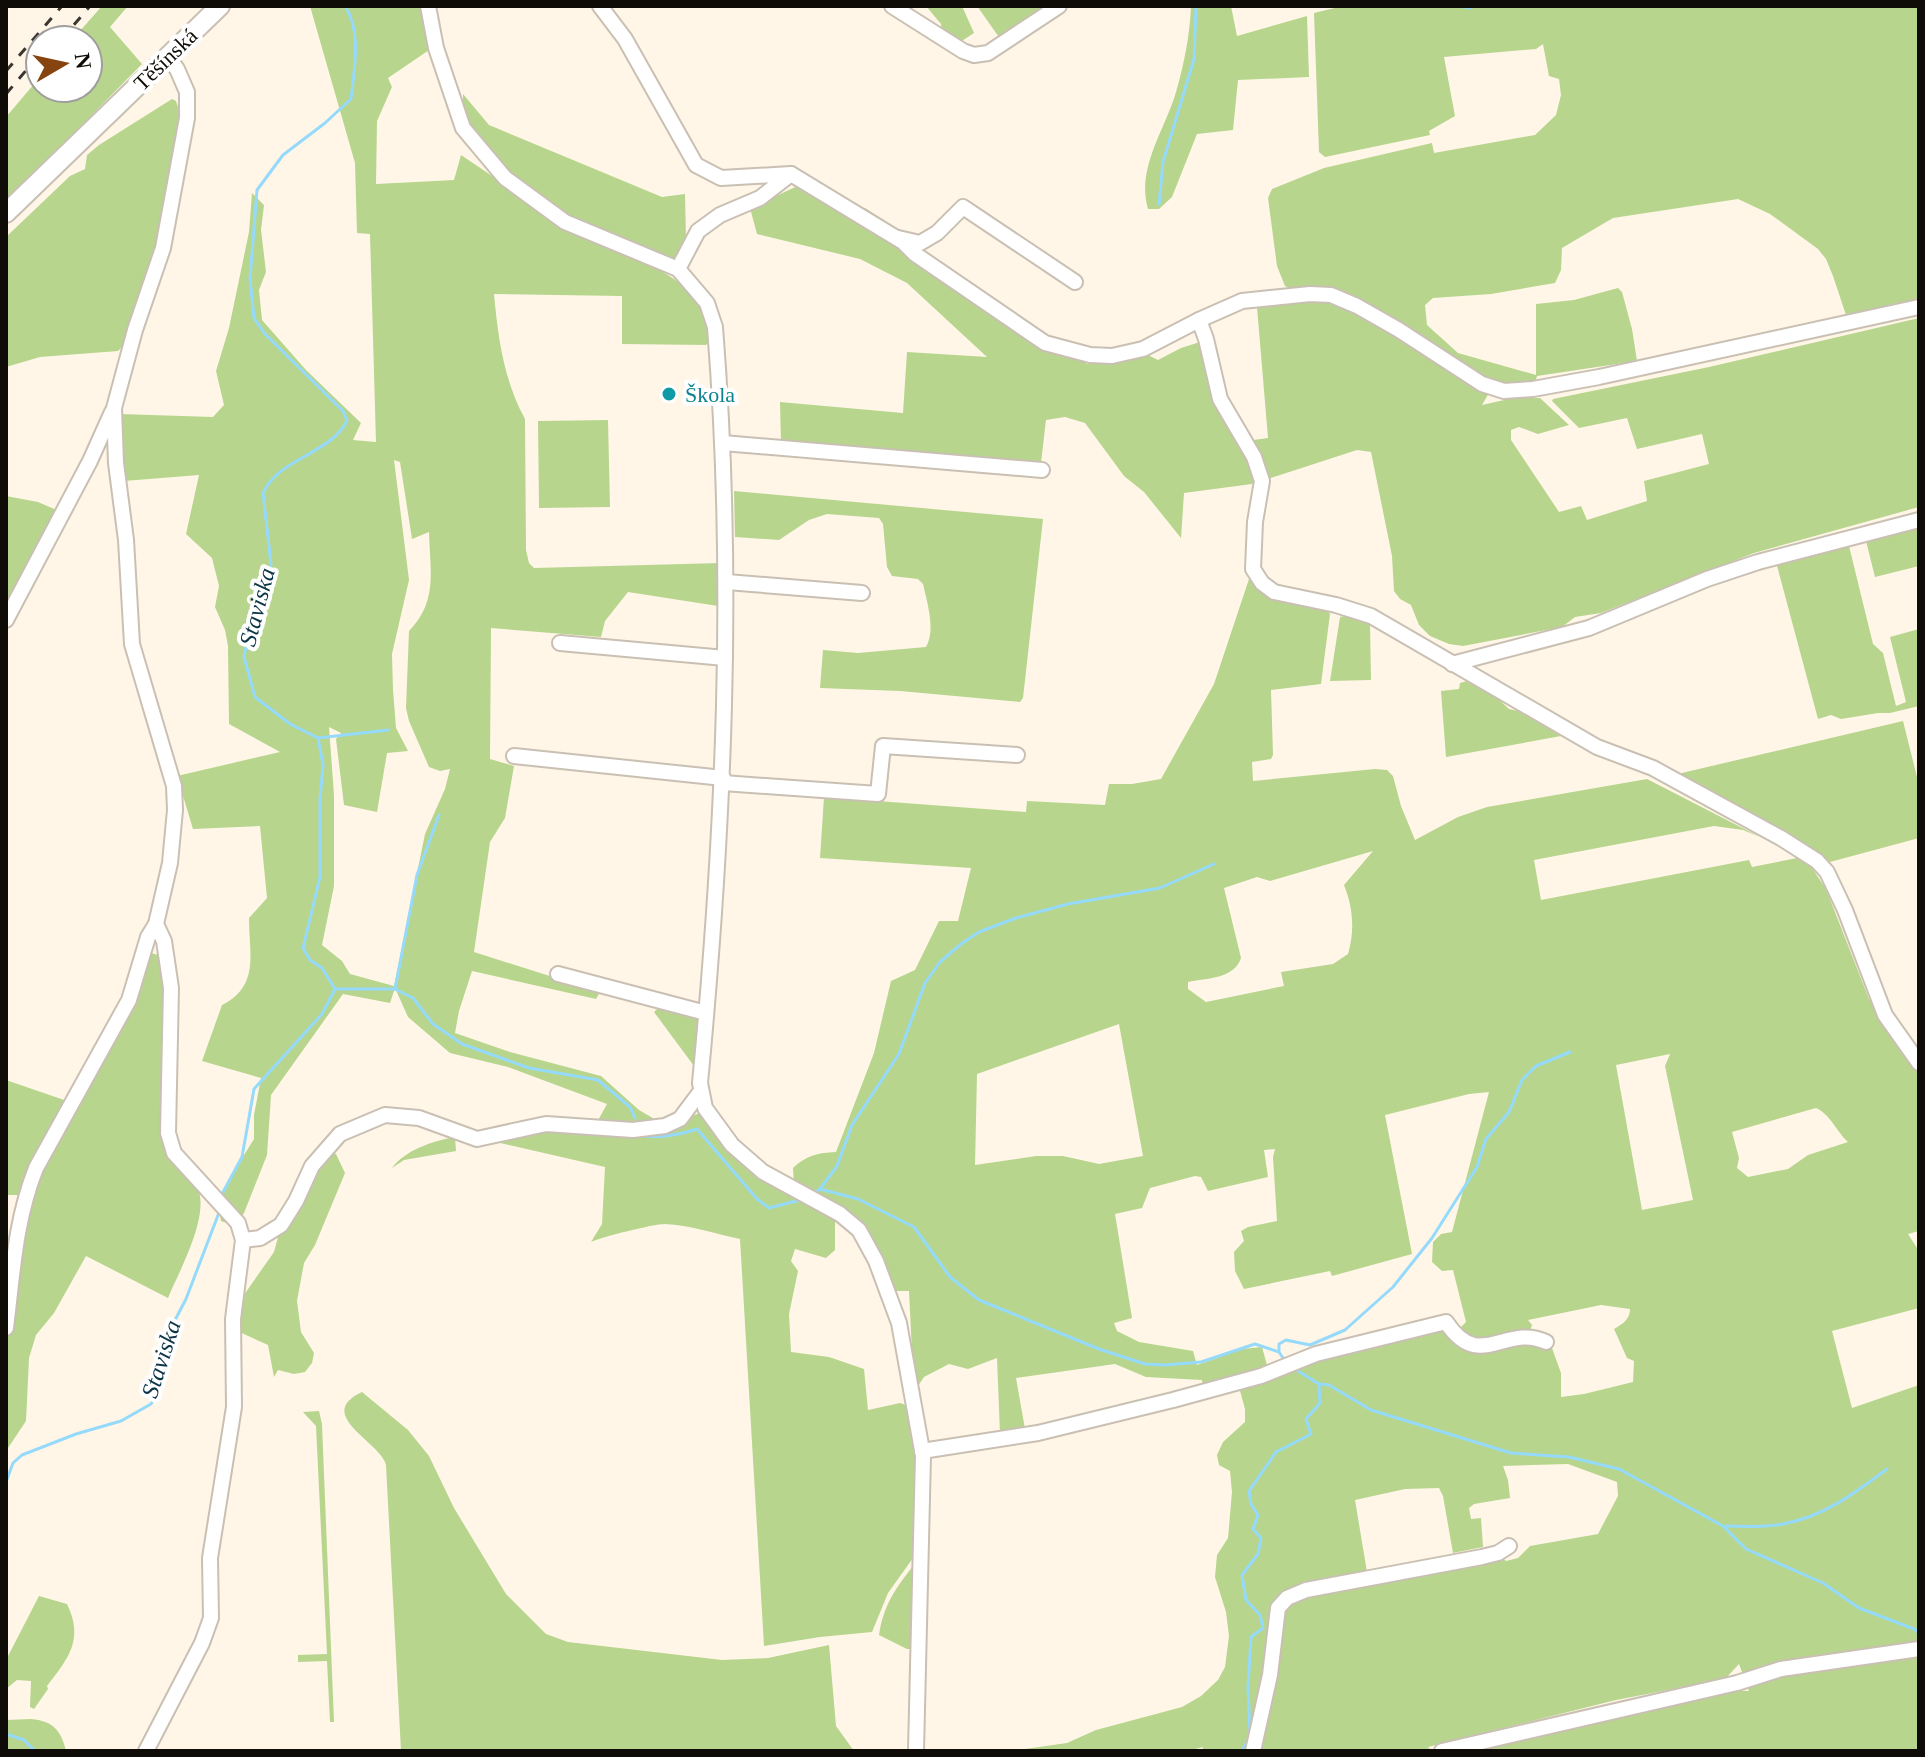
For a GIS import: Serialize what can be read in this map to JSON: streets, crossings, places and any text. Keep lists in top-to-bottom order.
{
  "streets": {
    "main road": ["Těšínská"]
  },
  "water": ["Staviska"],
  "places": ["Škola"],
  "north": "right"
}
